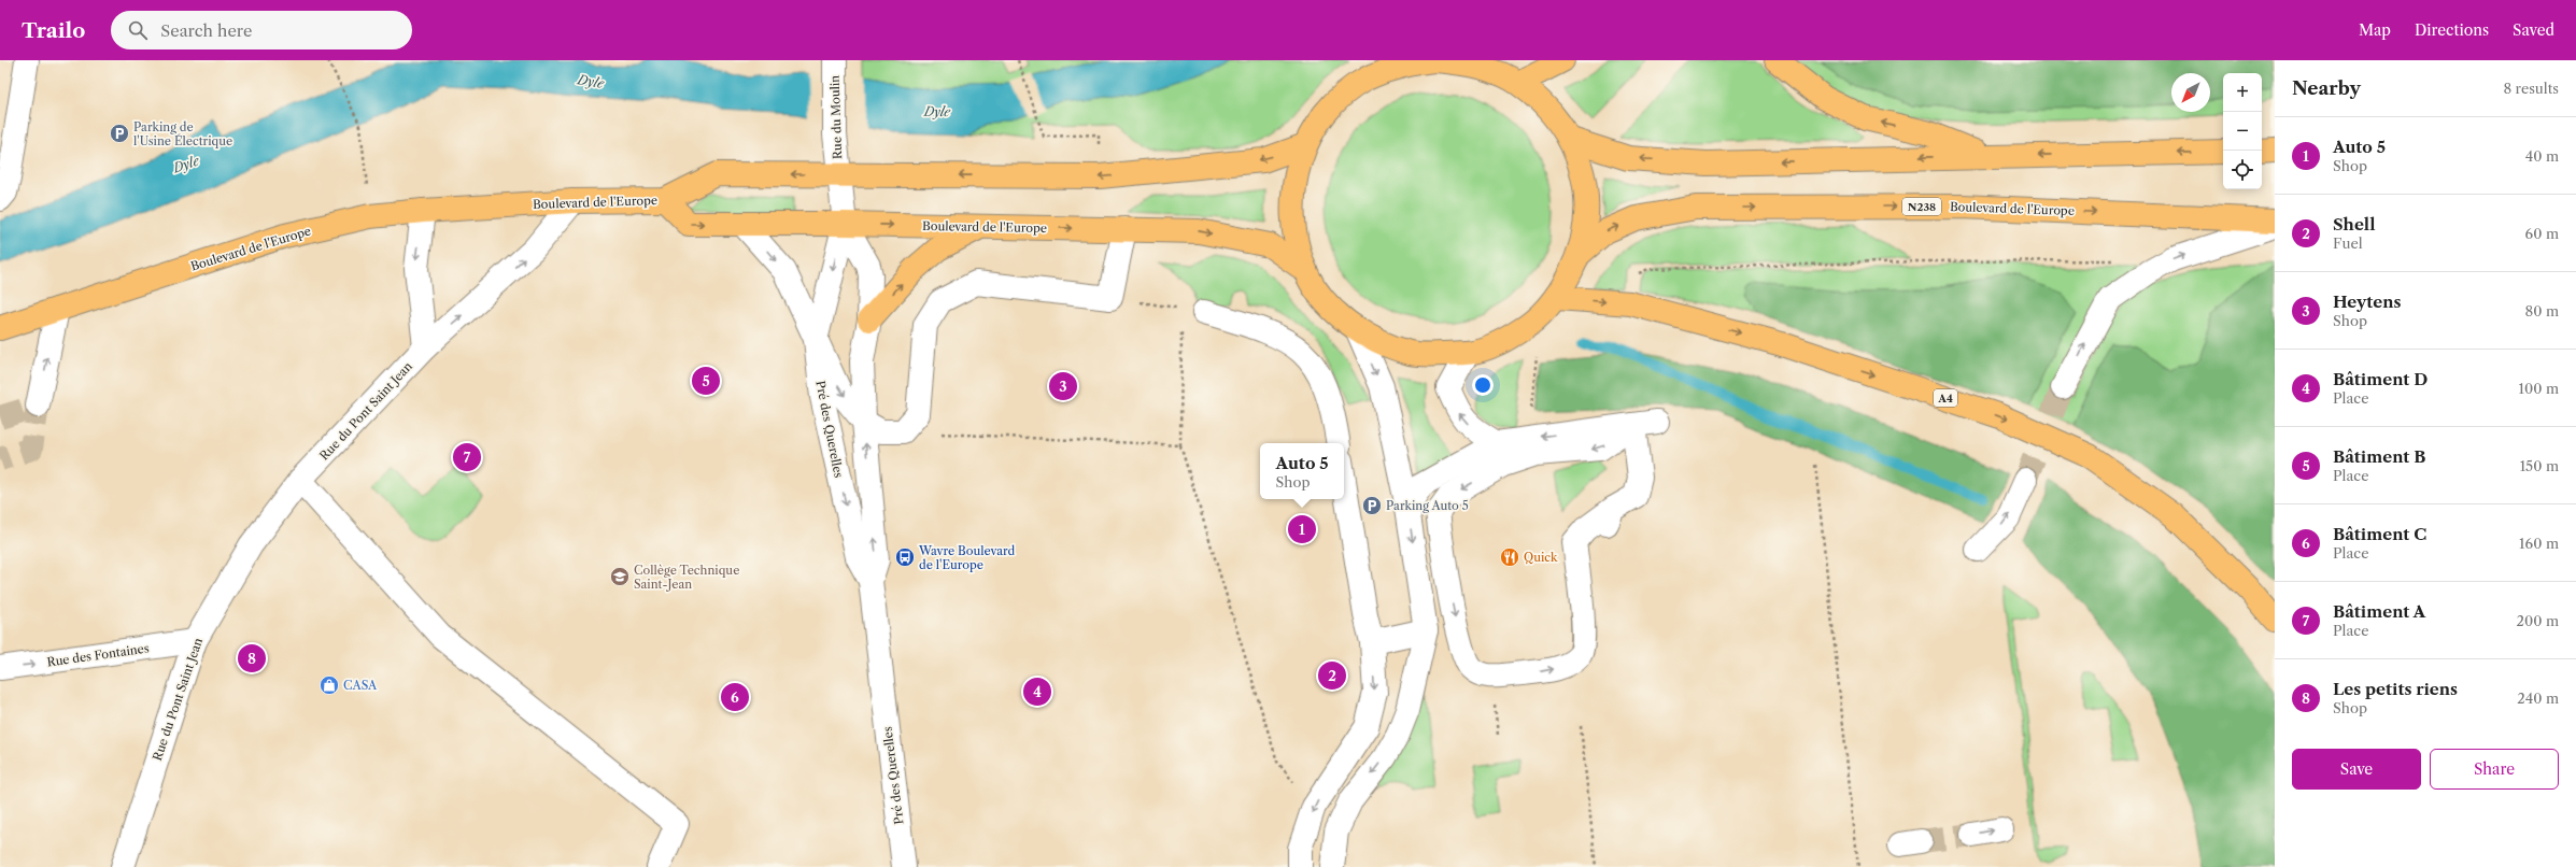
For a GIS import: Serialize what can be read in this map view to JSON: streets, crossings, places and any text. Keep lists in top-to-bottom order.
{
  "streets": {
    "main road": ["Boulevard de l'Europe", "N238", "A4"],
    "street": [
      "Rue du Moulin",
      "Rue du Pont Saint Jean",
      "Pré des Querelles",
      "Rue des Fontaines"
    ]
  },
  "crossings": [
    ["Rue du Moulin", "Boulevard de l'Europe"],
    ["Rue du Moulin", "Pré des Querelles"],
    ["Boulevard de l'Europe", "A4"],
    ["Boulevard de l'Europe", "Rue du Pont Saint Jean"],
    ["Boulevard de l'Europe", "Pré des Querelles"],
    ["Rue du Pont Saint Jean", "Rue des Fontaines"]
  ],
  "one_way": ["Rue des Fontaines"],
  "water": ["Dyle"],
  "places": {
    "parking": ["Parking de l'Usine Électrique", "Parking Auto 5"],
    "bus stop": ["Wavre Boulevard de l'Europe"],
    "restaurant": ["Quick"],
    "school or university": ["Collège Technique Saint-Jean"],
    "shop": ["CASA"]
  },
  "north": "bottom left",
  "page": {
    "header": "Trailo",
    "search": "Search here",
    "nav": ["Map", "Directions", "Saved"],
    "heading": ["Nearby", "8 results"],
    "map_buttons": ["+", "−"],
    "list": [
      {
        "mark": "1",
        "name": "Auto 5",
        "note": "Shop",
        "value": "40 m"
      },
      {
        "mark": "2",
        "name": "Shell",
        "note": "Fuel",
        "value": "60 m"
      },
      {
        "mark": "3",
        "name": "Heytens",
        "note": "Shop",
        "value": "80 m"
      },
      {
        "mark": "4",
        "name": "Bâtiment D",
        "note": "Place",
        "value": "100 m"
      },
      {
        "mark": "5",
        "name": "Bâtiment B",
        "note": "Place",
        "value": "150 m"
      },
      {
        "mark": "6",
        "name": "Bâtiment C",
        "note": "Place",
        "value": "160 m"
      },
      {
        "mark": "7",
        "name": "Bâtiment A",
        "note": "Place",
        "value": "200 m"
      },
      {
        "mark": "8",
        "name": "Les petits riens",
        "note": "Shop",
        "value": "240 m"
      }
    ],
    "pins": [
      "5",
      "3",
      "7",
      "1",
      "8",
      "2",
      "4",
      "6"
    ],
    "popup": ["Auto 5", "Shop"],
    "buttons": ["Save", "Share"]
  }
}
